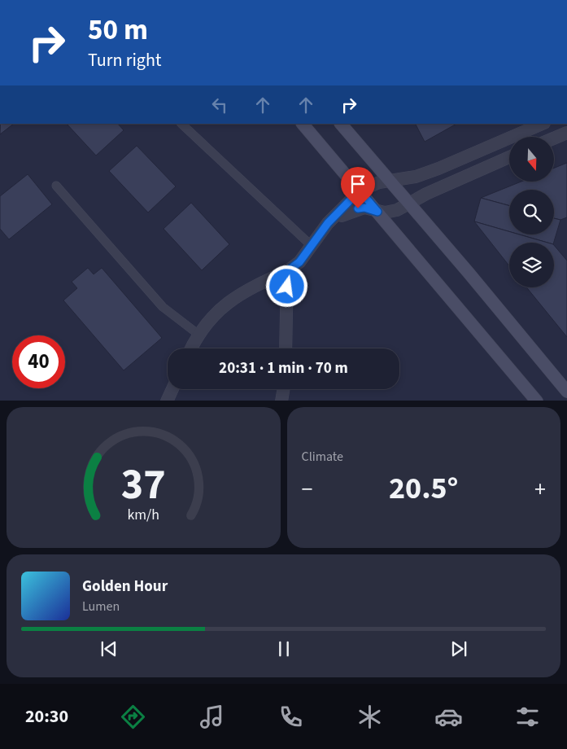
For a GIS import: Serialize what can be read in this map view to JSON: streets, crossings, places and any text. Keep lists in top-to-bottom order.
{
  "north": "bottom",
  "page": {
    "turn": ["50 m", "Turn right"],
    "limit": "40",
    "trip": "20:31 · 1 min · 70 m",
    "tile": "Climate",
    "heat": ["−", "20.5°", "+"],
    "song": ["Golden Hour", "Lumen"],
    "tabs": "20:30",
    "gauge": ["37", "km/h"]
  }
}
